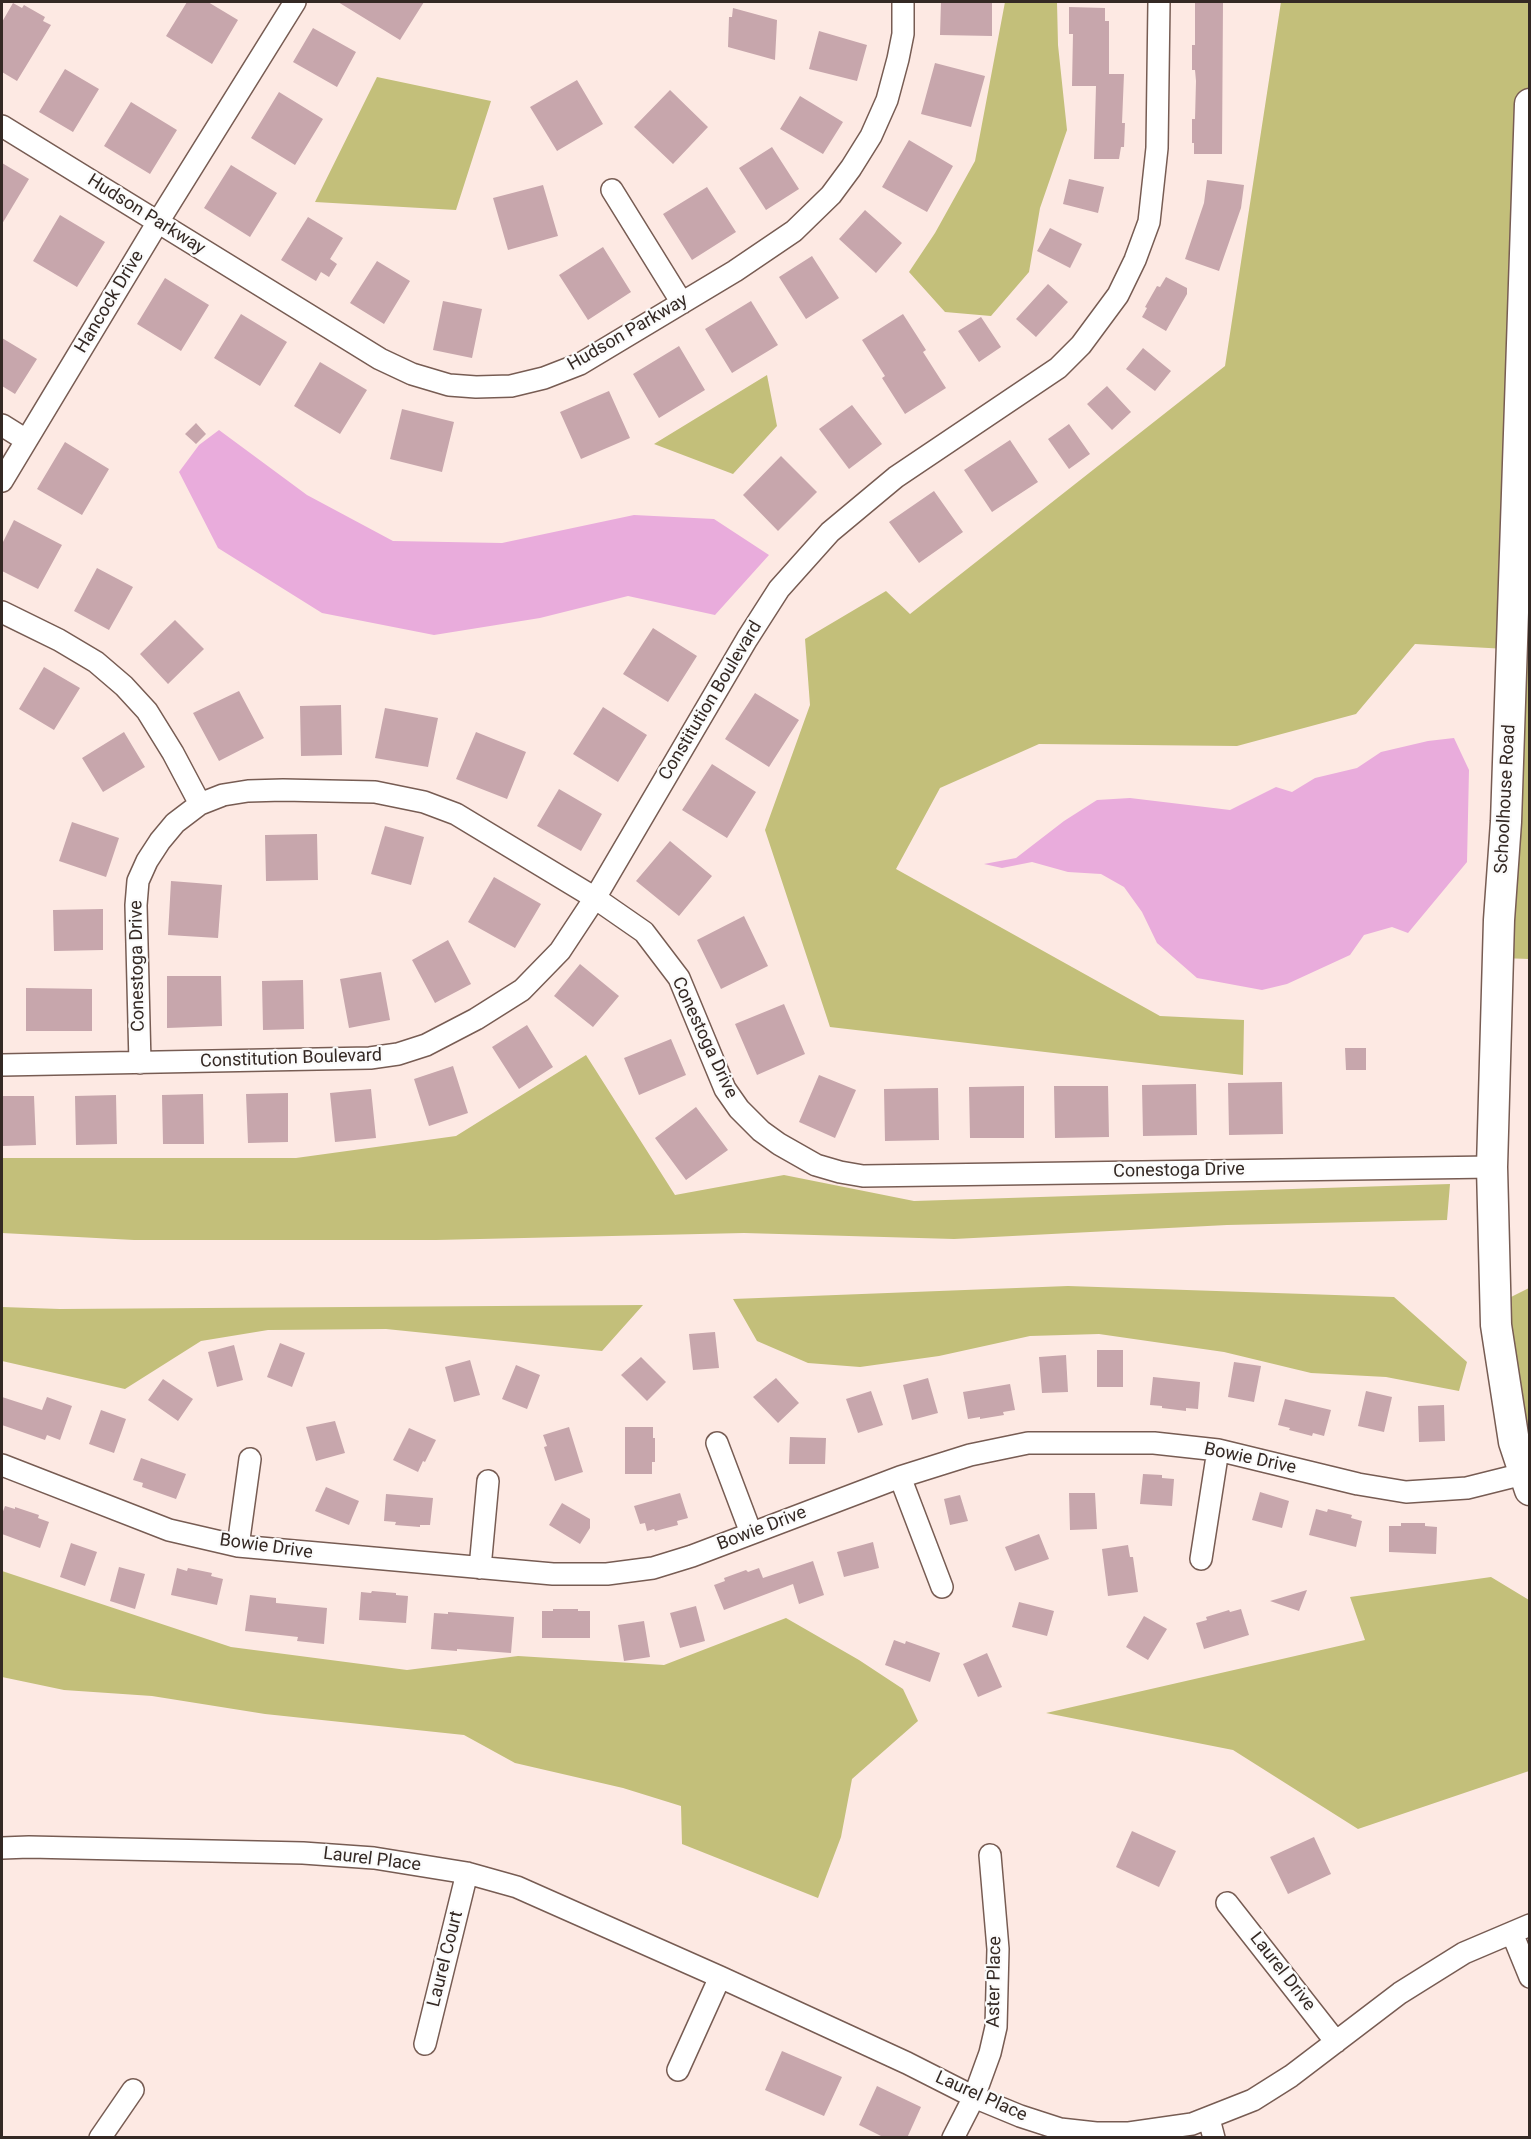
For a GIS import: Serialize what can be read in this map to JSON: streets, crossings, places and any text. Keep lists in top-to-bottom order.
{
  "streets": {
    "street": [
      "Hudson Parkway",
      "Hancock Drive",
      "Constitution Boulevard",
      "Schoolhouse Road",
      "Conestoga Drive",
      "Bowie Drive",
      "Laurel Place",
      "Laurel Court",
      "Laurel Drive",
      "Aster Place"
    ]
  },
  "crossings": [
    ["Hudson Parkway", "Hancock Drive"],
    ["Constitution Boulevard", "Conestoga Drive"],
    ["Schoolhouse Road", "Conestoga Drive"],
    ["Schoolhouse Road", "Bowie Drive"],
    ["Laurel Place", "Laurel Court"],
    ["Laurel Place", "Laurel Drive"],
    ["Laurel Place", "Aster Place"]
  ]
}
